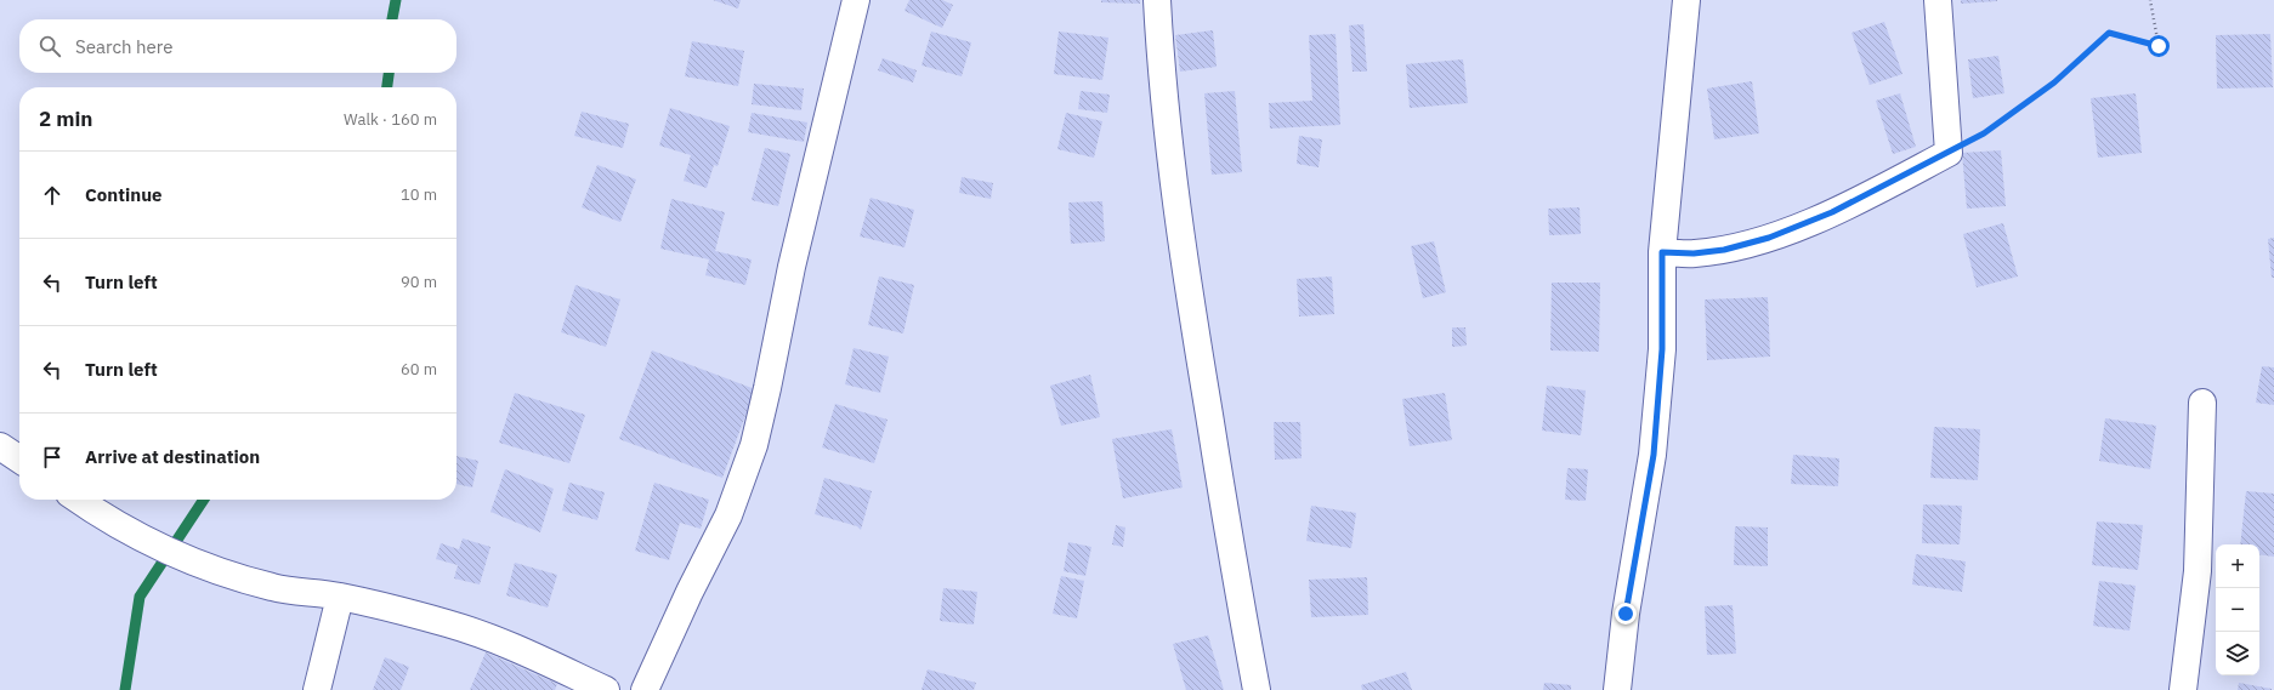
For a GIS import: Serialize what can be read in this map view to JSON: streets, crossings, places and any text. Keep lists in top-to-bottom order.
{
  "page": {
    "search": "Search here",
    "heading": ["2 min", "Walk · 160 m"],
    "list": [
      ["Continue", "10 m"],
      ["Turn left", "90 m"],
      ["Turn left", "60 m"],
      "Arrive at destination"
    ],
    "map_buttons": ["+", "−"]
  }
}
